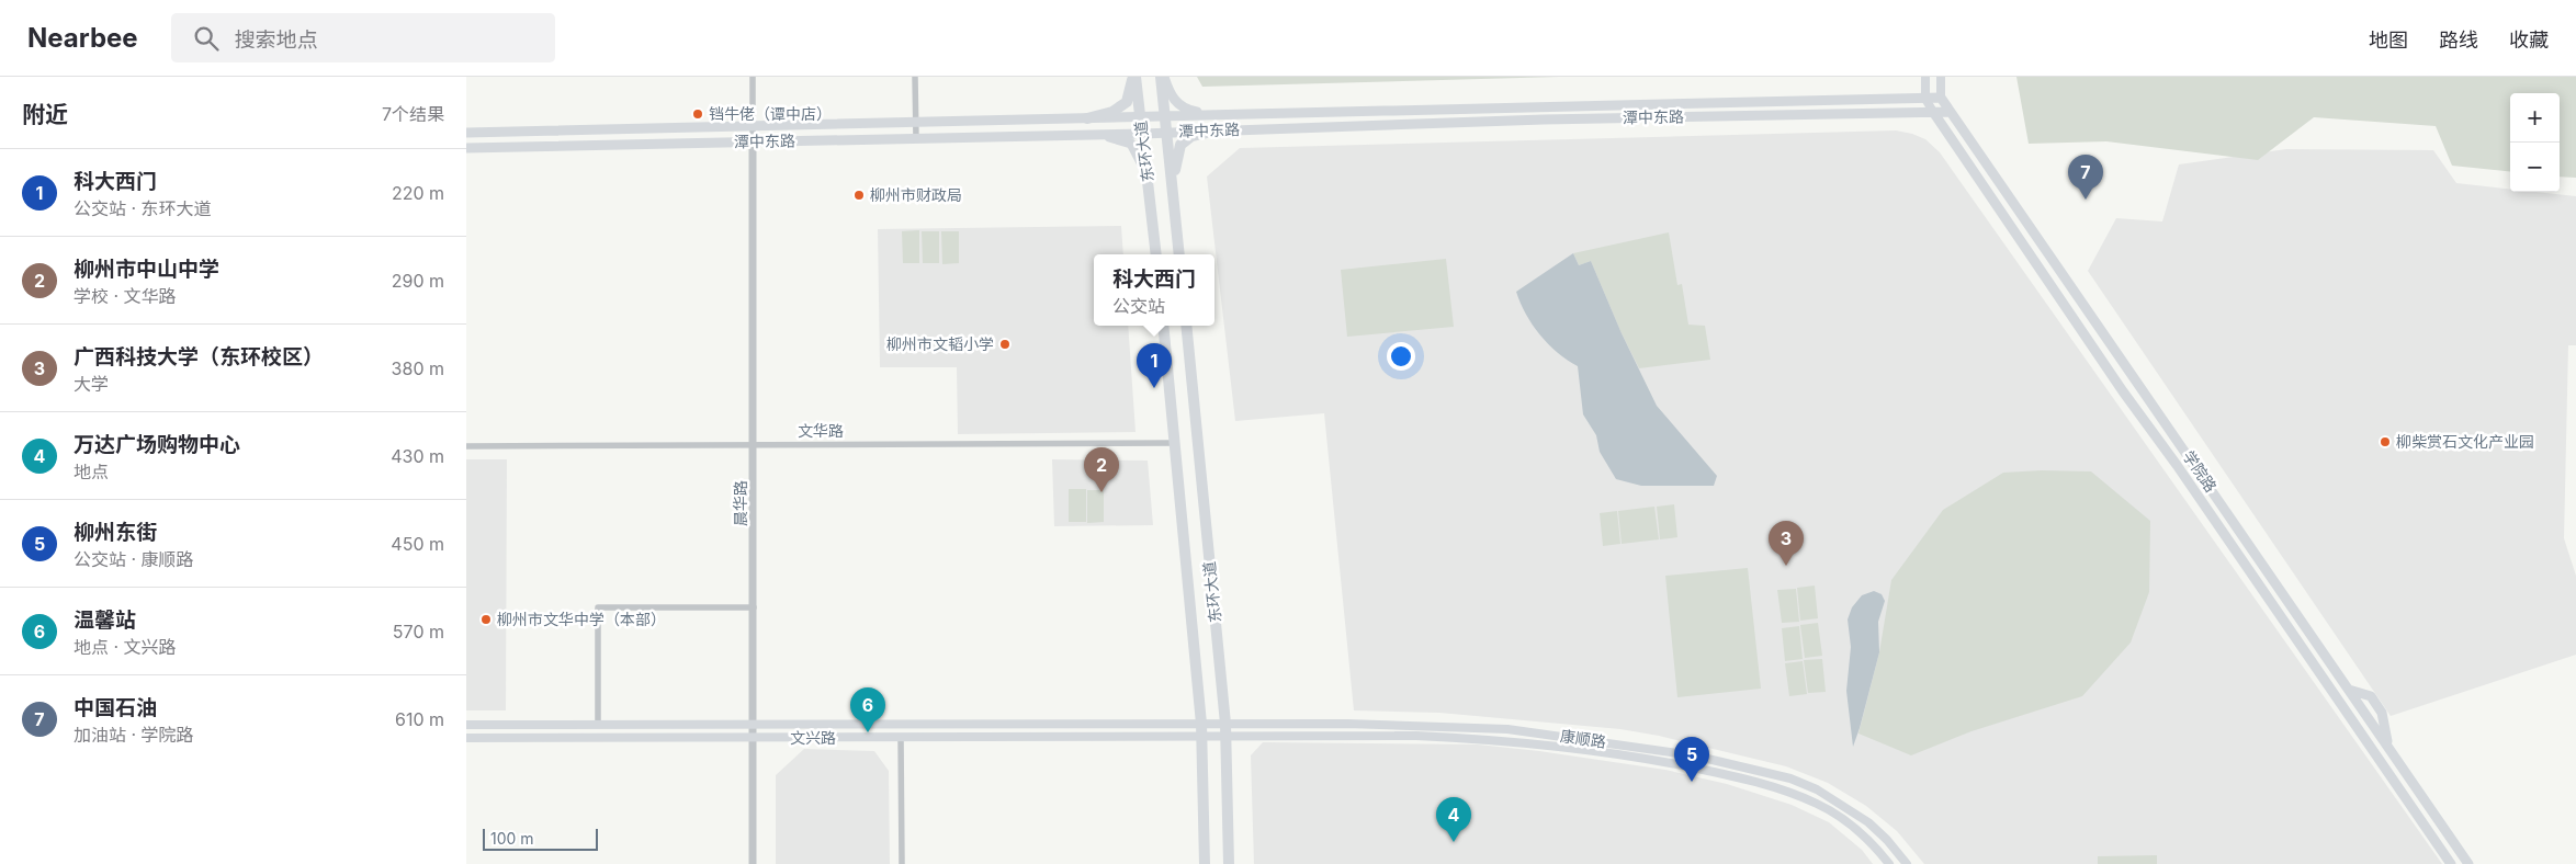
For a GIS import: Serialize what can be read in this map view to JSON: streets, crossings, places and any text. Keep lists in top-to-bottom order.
{
  "streets": {
    "highway": ["东环大道"],
    "main road": [
      "潭中东路",
      "学院路",
      "文兴路",
      "康顺路"
    ],
    "street": ["文华路", "晨华路"]
  },
  "crossings": [
    ["潭中东路", "东环大道"],
    ["潭中东路", "学院路"],
    ["潭中东路", "晨华路"],
    ["东环大道", "文华路"],
    ["东环大道", "文兴路"],
    ["东环大道", "康顺路"],
    ["文华路", "晨华路"],
    ["晨华路", "文兴路"],
    ["文兴路", "康顺路"]
  ],
  "places": [
    "铛牛佬（谭中店）",
    "柳州市财政局",
    "柳州市文韬小学",
    "柳柴赏石文化产业园",
    "柳州市文华中学（本部）"
  ],
  "scale_bar": "100 m",
  "page": {
    "header": "Nearbee",
    "search": "搜索地点",
    "nav": ["地图", "路线", "收藏"],
    "heading": ["附近", "7个结果"],
    "map_buttons": ["+", "−"],
    "list": [
      {
        "mark": "1",
        "name": "科大西门",
        "note": "公交站 · 东环大道",
        "value": "220 m"
      },
      {
        "mark": "2",
        "name": "柳州市中山中学",
        "note": "学校 · 文华路",
        "value": "290 m"
      },
      {
        "mark": "3",
        "name": "广西科技大学（东环校区）",
        "note": "大学",
        "value": "380 m"
      },
      {
        "mark": "4",
        "name": "万达广场购物中心",
        "note": "地点",
        "value": "430 m"
      },
      {
        "mark": "5",
        "name": "柳州东街",
        "note": "公交站 · 康顺路",
        "value": "450 m"
      },
      {
        "mark": "6",
        "name": "温馨站",
        "note": "地点 · 文兴路",
        "value": "570 m"
      },
      {
        "mark": "7",
        "name": "中国石油",
        "note": "加油站 · 学院路",
        "value": "610 m"
      }
    ],
    "pins": [
      "7",
      "1",
      "2",
      "3",
      "6",
      "5",
      "4"
    ],
    "popup": ["科大西门", "公交站"],
    "scale": "100 m"
  }
}
